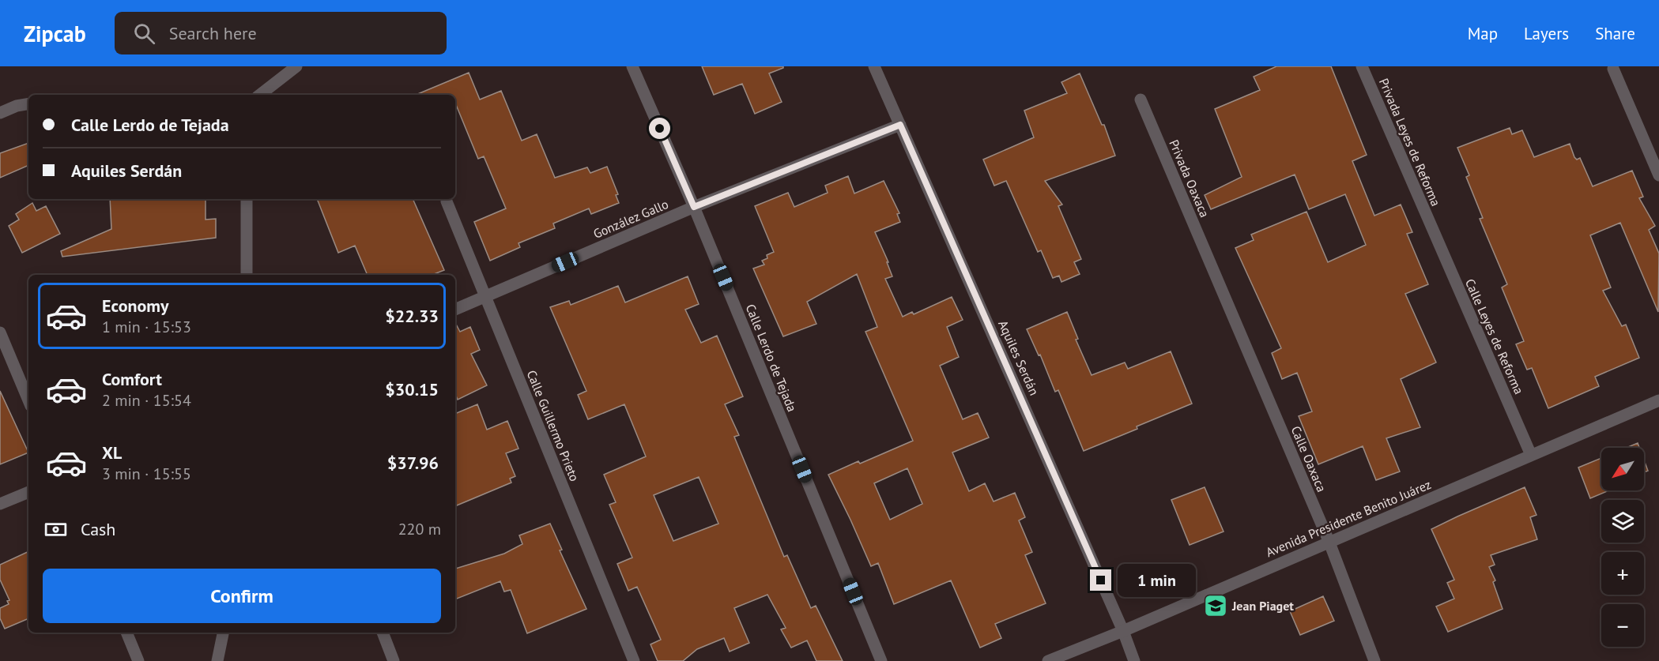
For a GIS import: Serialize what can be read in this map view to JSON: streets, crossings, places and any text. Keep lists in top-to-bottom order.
{
  "streets": {
    "street": [
      "Privada Leyes de Reforma",
      "Privada Oaxaca",
      "González Gallo",
      "Calle Leyes de Reforma",
      "Calle Lerdo de Tejada",
      "Aquiles Serdán",
      "Calle Guillermo Prieto",
      "Calle Oaxaca",
      "Avenida Presidente Benito Juárez"
    ]
  },
  "crossings": [
    ["Privada Leyes de Reforma", "Calle Leyes de Reforma"],
    ["Privada Oaxaca", "Calle Oaxaca"],
    ["González Gallo", "Calle Lerdo de Tejada"],
    ["González Gallo", "Aquiles Serdán"],
    ["González Gallo", "Calle Guillermo Prieto"],
    ["Calle Leyes de Reforma", "Avenida Presidente Benito Juárez"],
    ["Aquiles Serdán", "Avenida Presidente Benito Juárez"],
    ["Calle Oaxaca", "Avenida Presidente Benito Juárez"]
  ],
  "places": {
    "school or university": ["Jean Piaget"]
  },
  "north": "bottom left",
  "page": {
    "header": "Zipcab",
    "search": "Search here",
    "nav": ["Map", "Layers", "Share"],
    "banner": ["Calle Lerdo de Tejada", "Aquiles Serdán"],
    "list": [
      {
        "name": "Economy",
        "note": "1 min · 15:53",
        "value": "$22.33"
      },
      {
        "name": "Comfort",
        "note": "2 min · 15:54",
        "value": "$30.15"
      },
      {
        "name": "XL",
        "note": "3 min · 15:55",
        "value": "$37.96"
      }
    ],
    "map_buttons": ["+", "−"],
    "pay": ["Cash", "220 m"],
    "buttons": "Confirm",
    "bubble": "1 min"
  }
}
